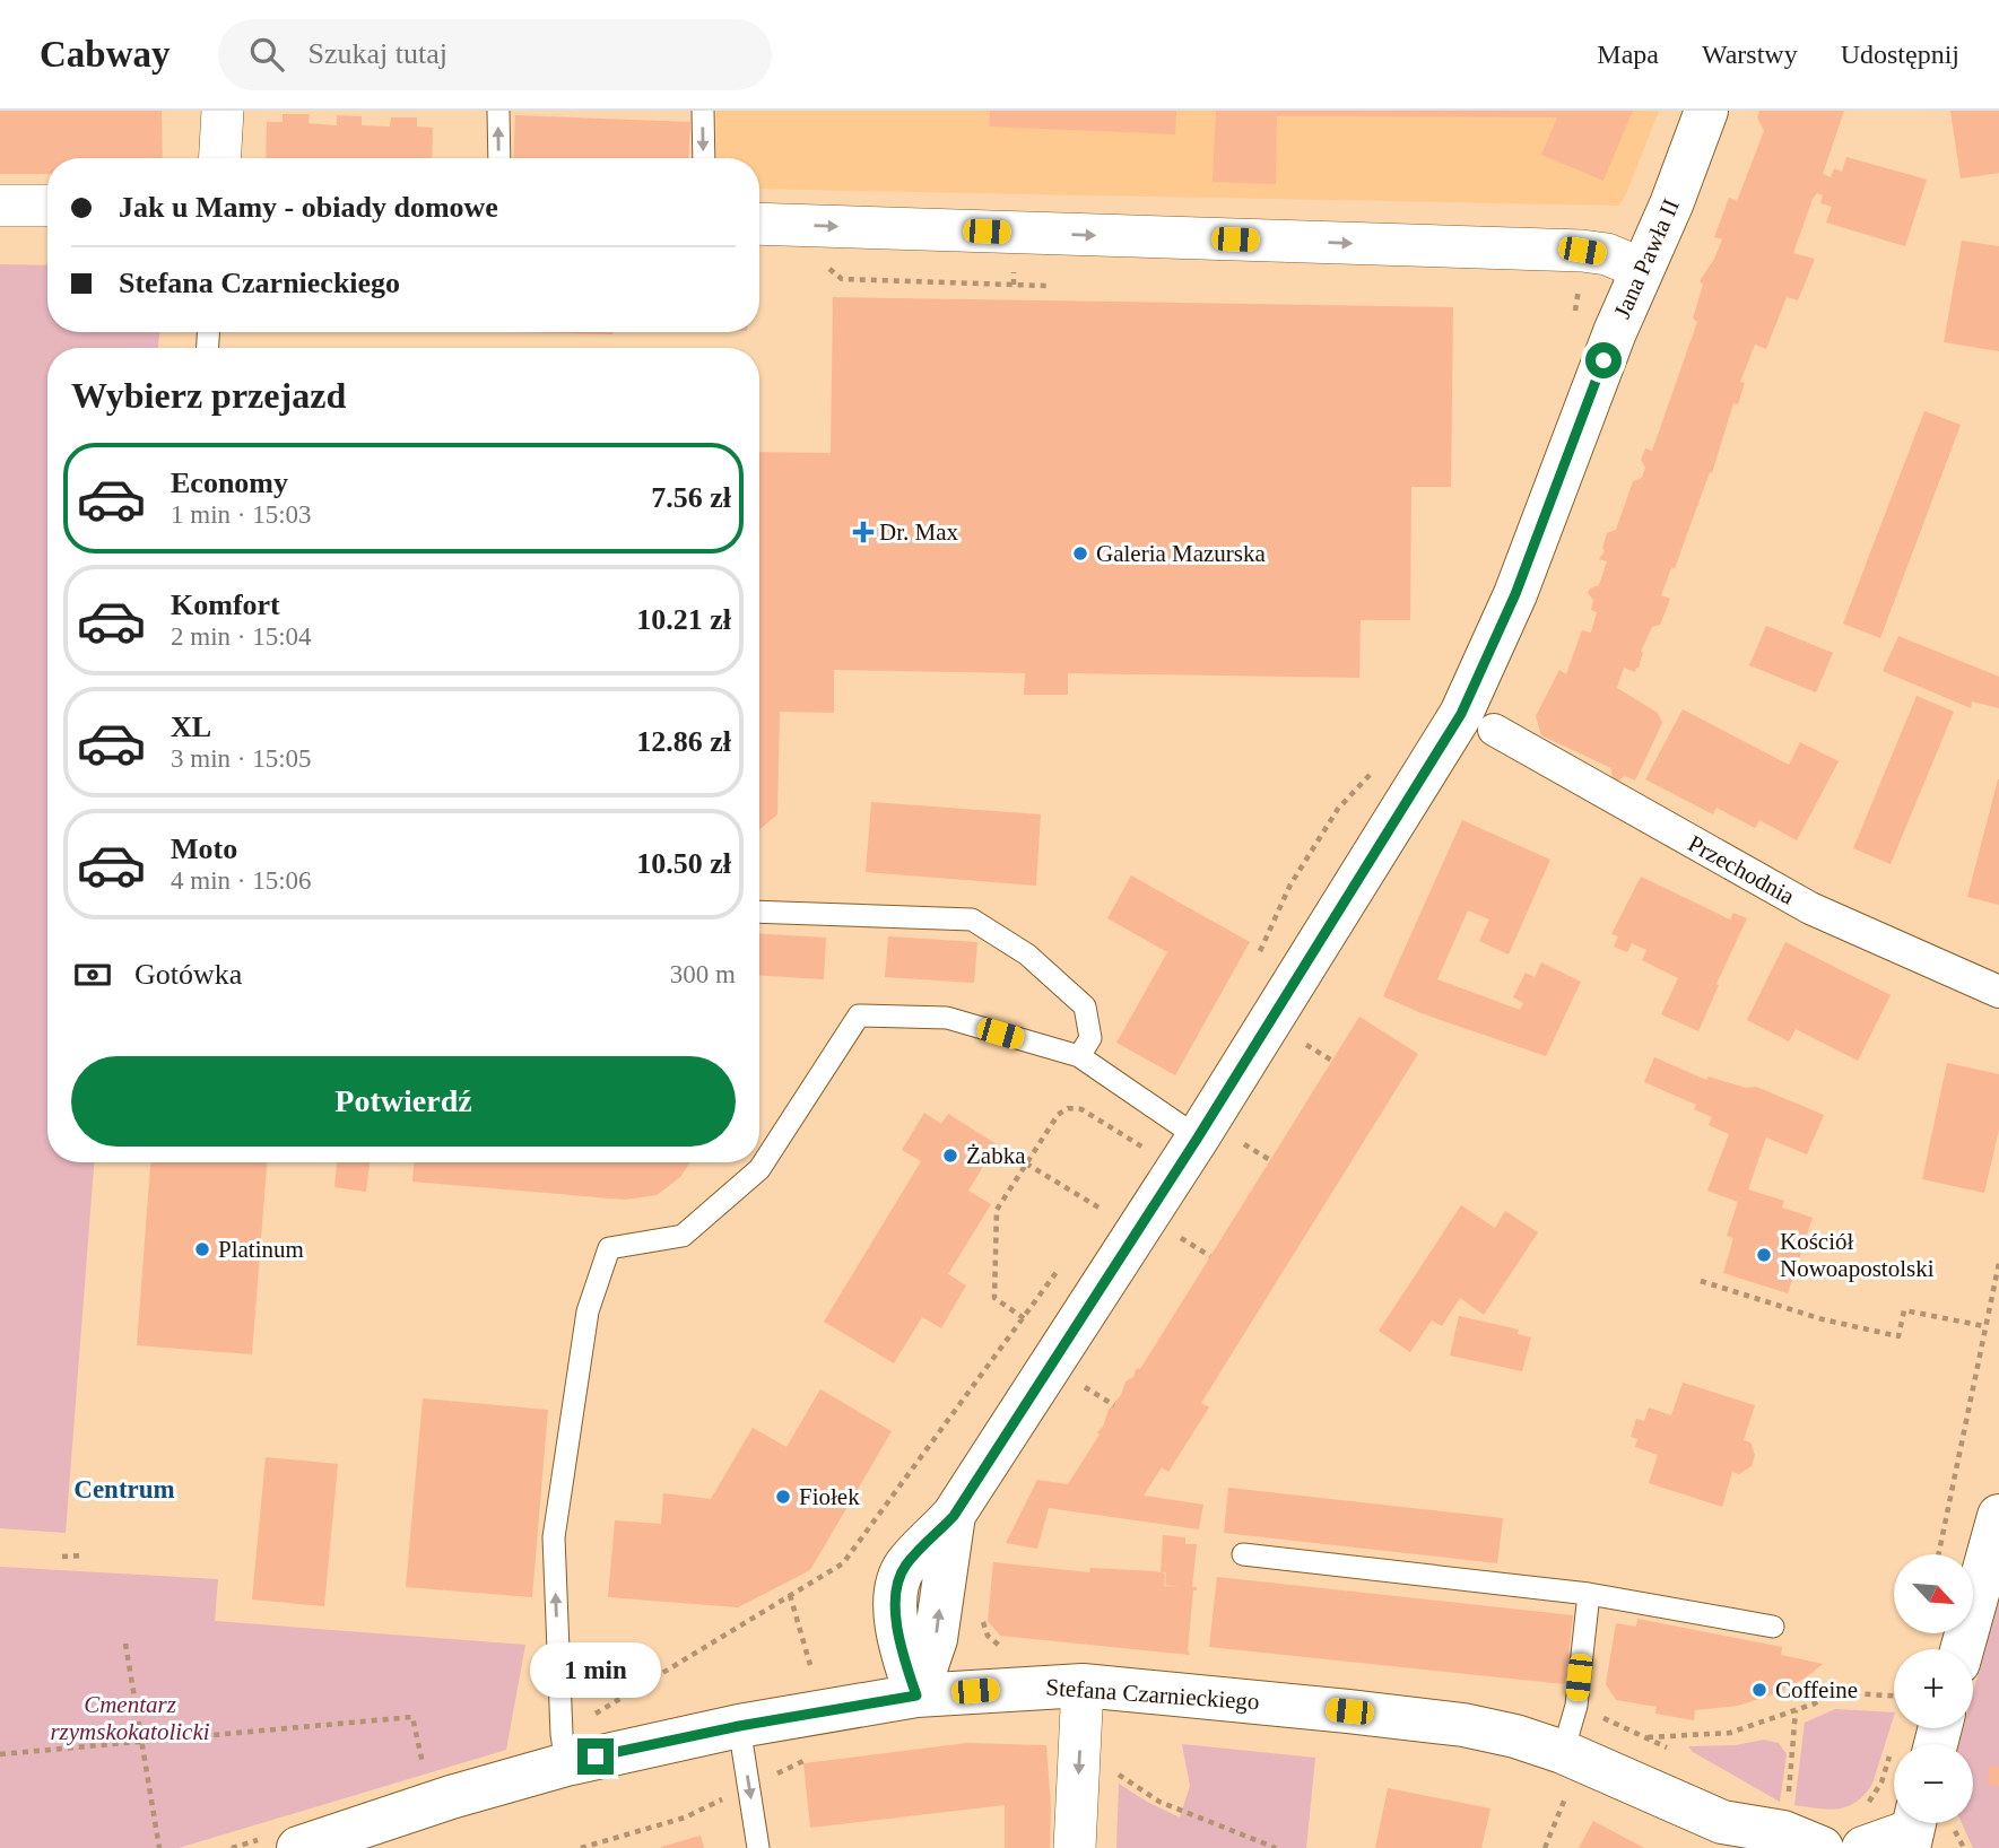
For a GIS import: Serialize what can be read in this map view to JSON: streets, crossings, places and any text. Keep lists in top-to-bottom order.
{
  "streets": {
    "street": ["Jana Pawła II", "Przechodnia", "Stefana Czarnieckiego"]
  },
  "crossings": [
    ["Jana Pawła II", "Stefana Czarnieckiego"]
  ],
  "districts": ["Centrum"],
  "parks": ["Cmentarz rzymskokatolicki"],
  "places": {
    "health": ["Dr. Max"],
    "other": [
      "Galeria Mazurska",
      "Żabka",
      "Platinum",
      "Kościół Nowoapostolski",
      "Fiołek",
      "Coffeine"
    ]
  },
  "north": "bottom right",
  "page": {
    "header": "Cabway",
    "search": "Szukaj tutaj",
    "nav": ["Mapa", "Warstwy", "Udostępnij"],
    "banner": ["Jak u Mamy - obiady domowe", "Stefana Czarnieckiego"],
    "heading": "Wybierz przejazd",
    "list": [
      {
        "name": "Economy",
        "note": "1 min · 15:03",
        "value": "7.56 zł"
      },
      {
        "name": "Komfort",
        "note": "2 min · 15:04",
        "value": "10.21 zł"
      },
      {
        "name": "XL",
        "note": "3 min · 15:05",
        "value": "12.86 zł"
      },
      {
        "name": "Moto",
        "note": "4 min · 15:06",
        "value": "10.50 zł"
      }
    ],
    "pay": ["Gotówka", "300 m"],
    "buttons": "Potwierdź",
    "map_buttons": ["+", "−"],
    "bubble": "1 min"
  }
}
